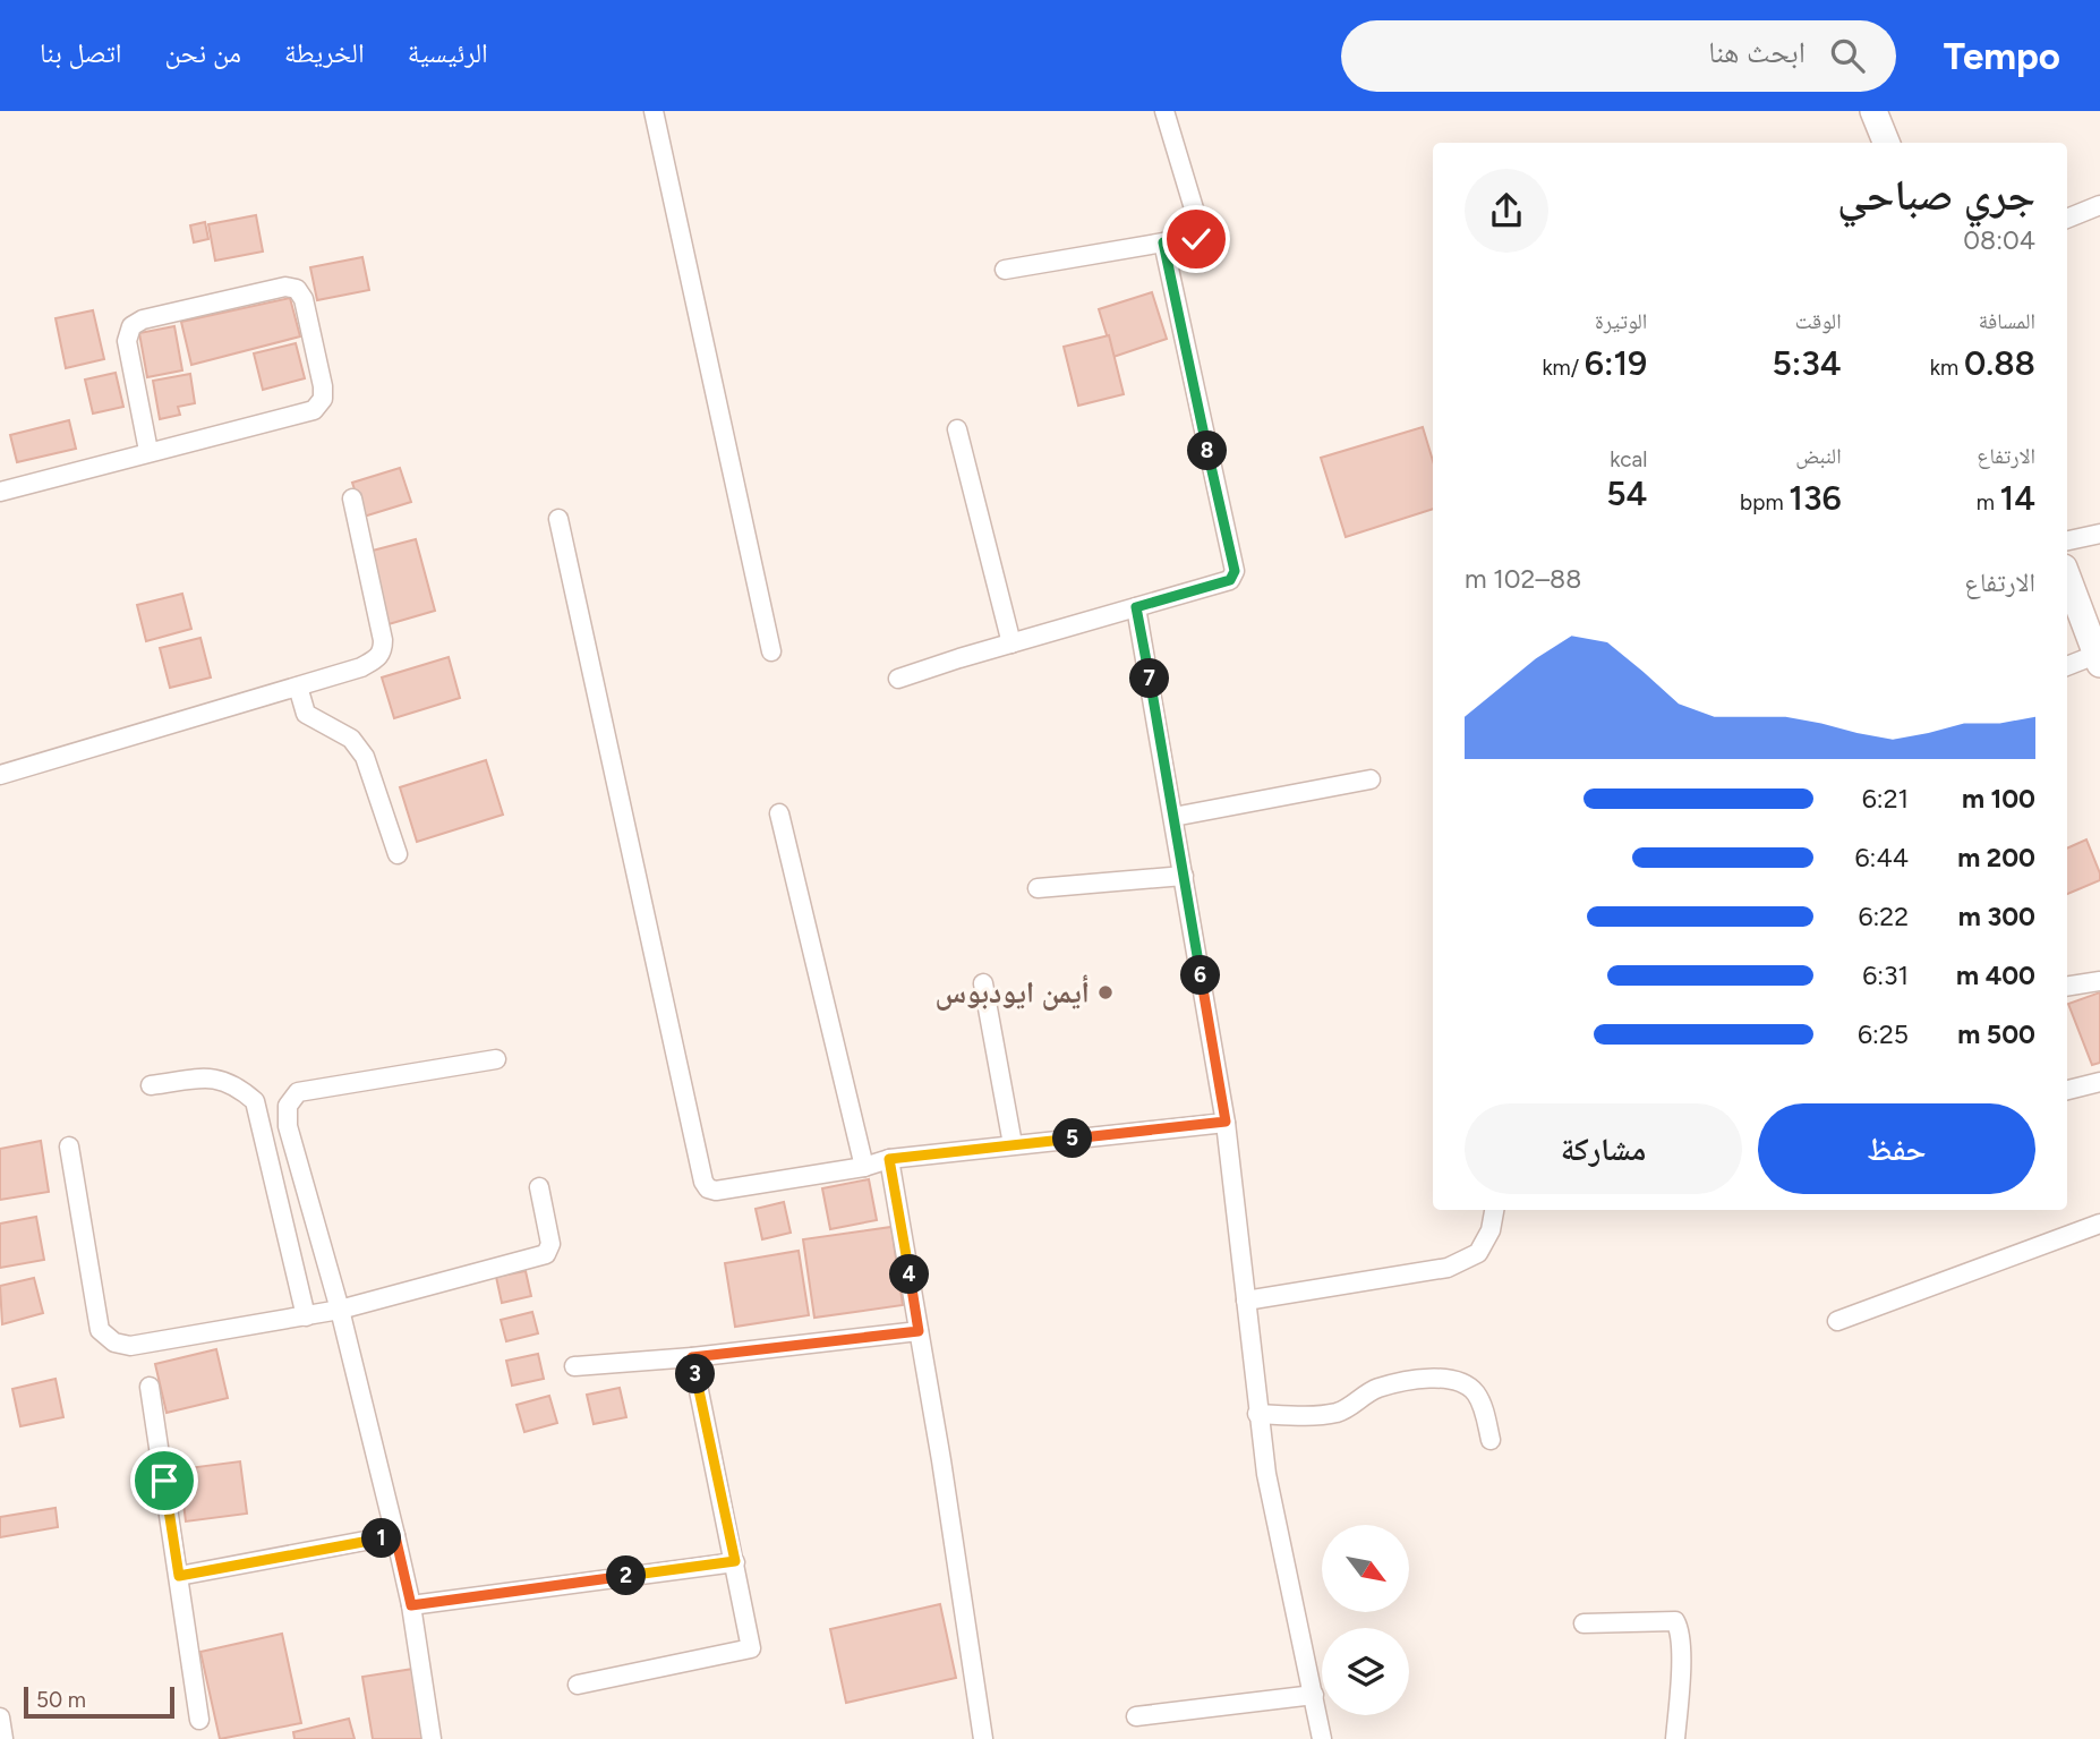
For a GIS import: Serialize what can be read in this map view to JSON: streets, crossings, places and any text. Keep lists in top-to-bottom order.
{
  "places": ["أيمن ايودبوس"],
  "scale_bar": "50 m",
  "north": "bottom right",
  "page": {
    "header": "Tempo",
    "search": "ابحث هنا",
    "nav": [
      "الرئيسية",
      "الخريطة",
      "من نحن",
      "اتصل بنا"
    ],
    "heading": ["جري صباحي", "08:04"],
    "stats": [
      ["المسافة", "0.88 km"],
      ["الوقت", "5:34"],
      ["الوتيرة", "6:19 /km"],
      ["الارتفاع", "14 m"],
      ["النبض", "136 bpm"],
      ["kcal", "54"]
    ],
    "pins": [
      "8",
      "7",
      "6",
      "5",
      "4",
      "3",
      "1",
      "2"
    ],
    "chart": ["الارتفاع", "88–102 m"],
    "list": [
      {
        "name": "100 m",
        "note": "6:21"
      },
      {
        "name": "200 m",
        "note": "6:44"
      },
      {
        "name": "300 m",
        "note": "6:22"
      },
      {
        "name": "400 m",
        "note": "6:31"
      },
      {
        "name": "500 m",
        "note": "6:25"
      }
    ],
    "buttons": ["حفظ", "مشاركة"],
    "scale": "50 m"
  }
}
